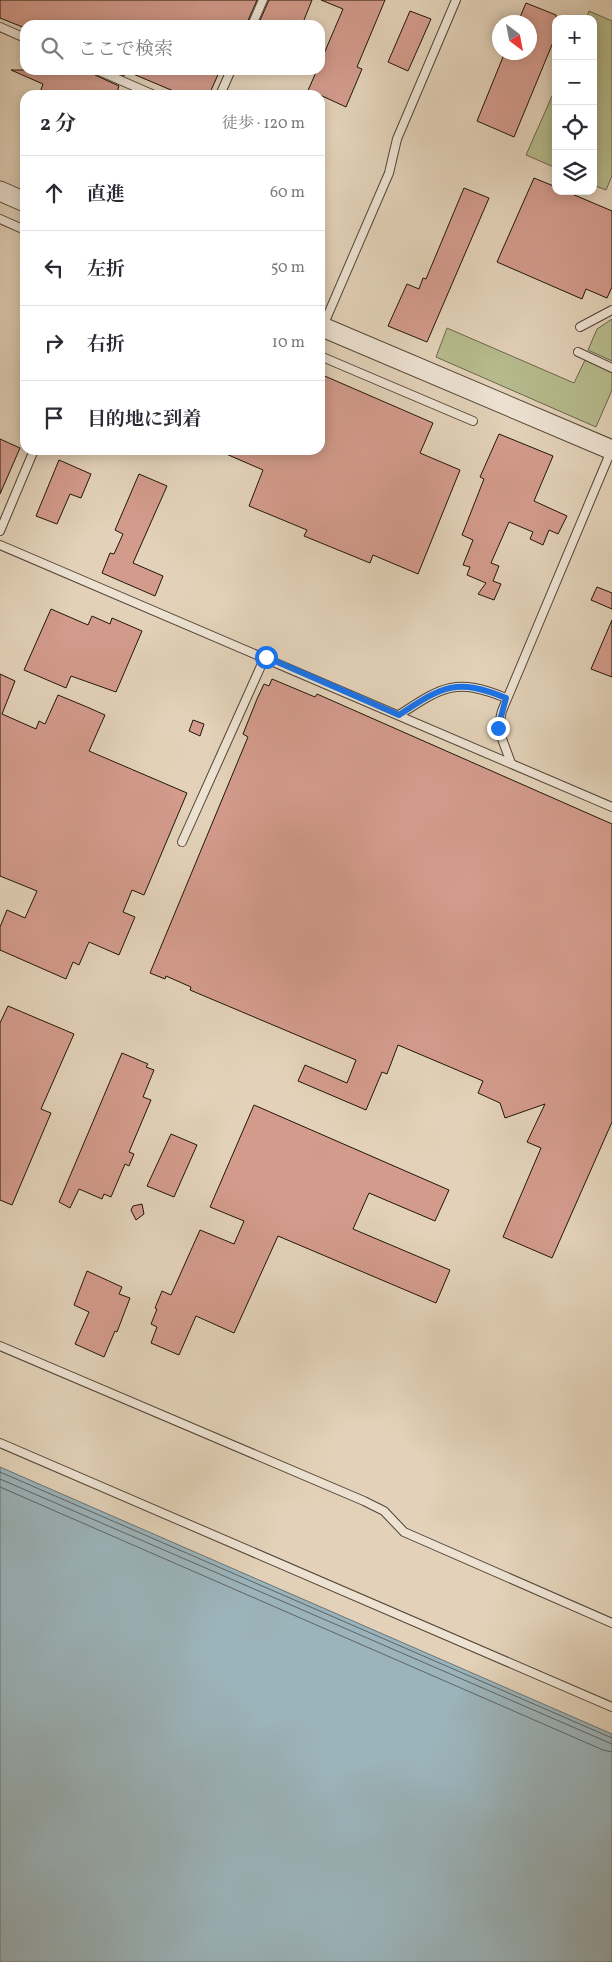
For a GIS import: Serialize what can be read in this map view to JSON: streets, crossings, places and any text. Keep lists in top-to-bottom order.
{
  "north": "bottom right",
  "page": {
    "map_buttons": ["+", "−"],
    "search": "ここで検索",
    "heading": ["2 分", "徒歩 · 120 m"],
    "list": [
      ["直進", "60 m"],
      ["左折", "50 m"],
      ["右折", "10 m"],
      "目的地に到着"
    ]
  }
}
